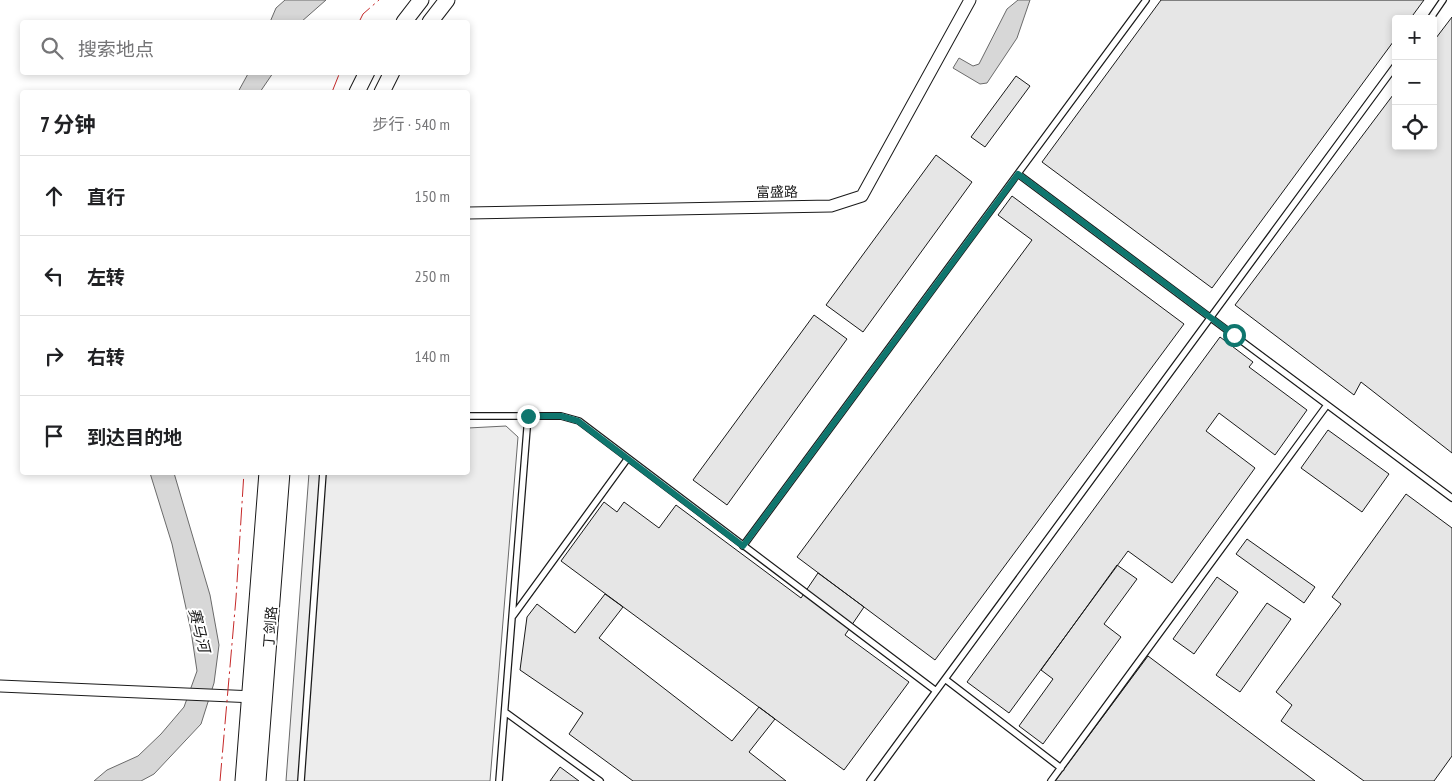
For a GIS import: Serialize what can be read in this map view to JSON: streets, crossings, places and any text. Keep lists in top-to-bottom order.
{
  "streets": {
    "main road": ["丁剑路"],
    "street": ["富盛路"]
  },
  "water": ["赛马河"],
  "page": {
    "map_buttons": ["+", "−"],
    "search": "搜索地点",
    "heading": ["7 分钟", "步行 · 540 m"],
    "list": [
      ["直行", "150 m"],
      ["左转", "250 m"],
      ["右转", "140 m"],
      "到达目的地"
    ]
  }
}
